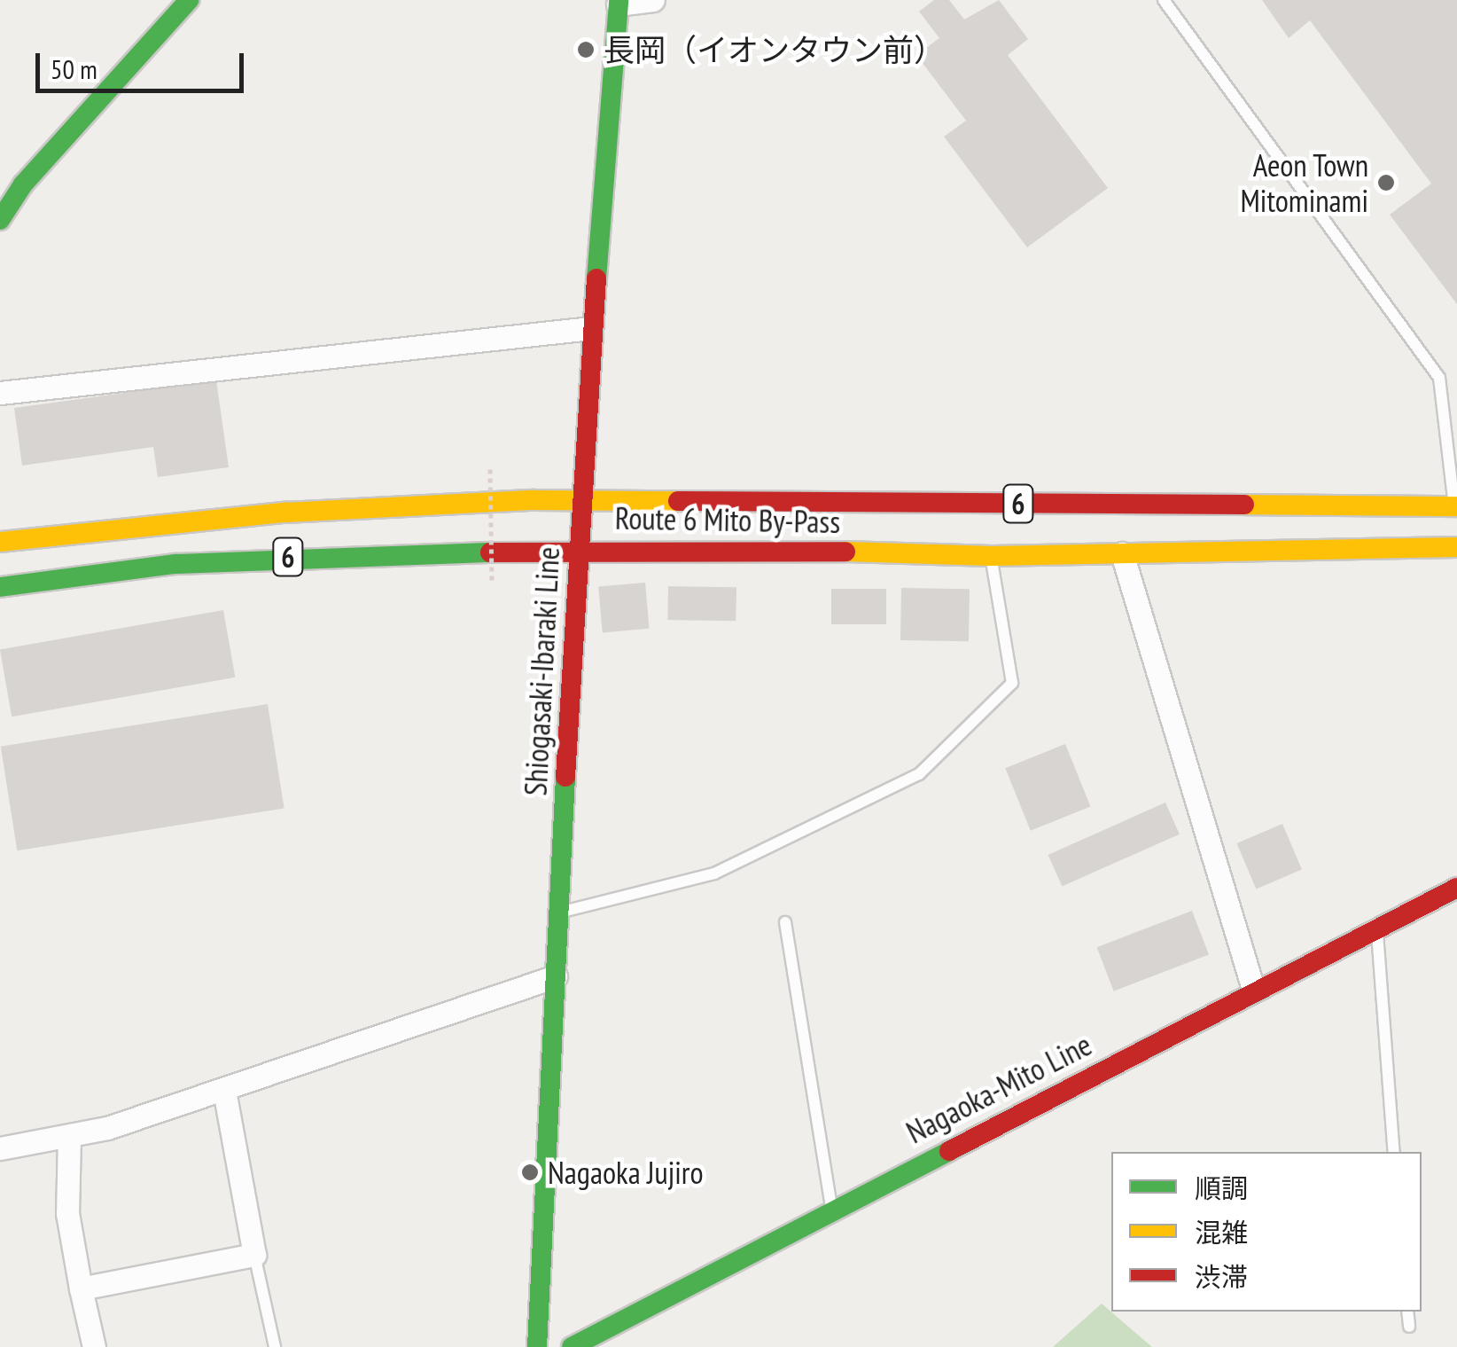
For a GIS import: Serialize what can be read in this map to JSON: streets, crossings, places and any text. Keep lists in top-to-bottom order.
{
  "streets": {
    "main road": [
      "6",
      "Route 6 Mito By-Pass",
      "Shiogasaki-Ibaraki Line",
      "Nagaoka-Mito Line"
    ]
  },
  "crossings": [
    ["Route 6 Mito By-Pass", "Shiogasaki-Ibaraki Line"]
  ],
  "places": ["長岡（イオンタウン前）", "Aeon Town Mitominami", "Nagaoka Jujiro"],
  "legend": ["順調", "混雑", "渋滞"],
  "scale_bar": "50 m"
}
